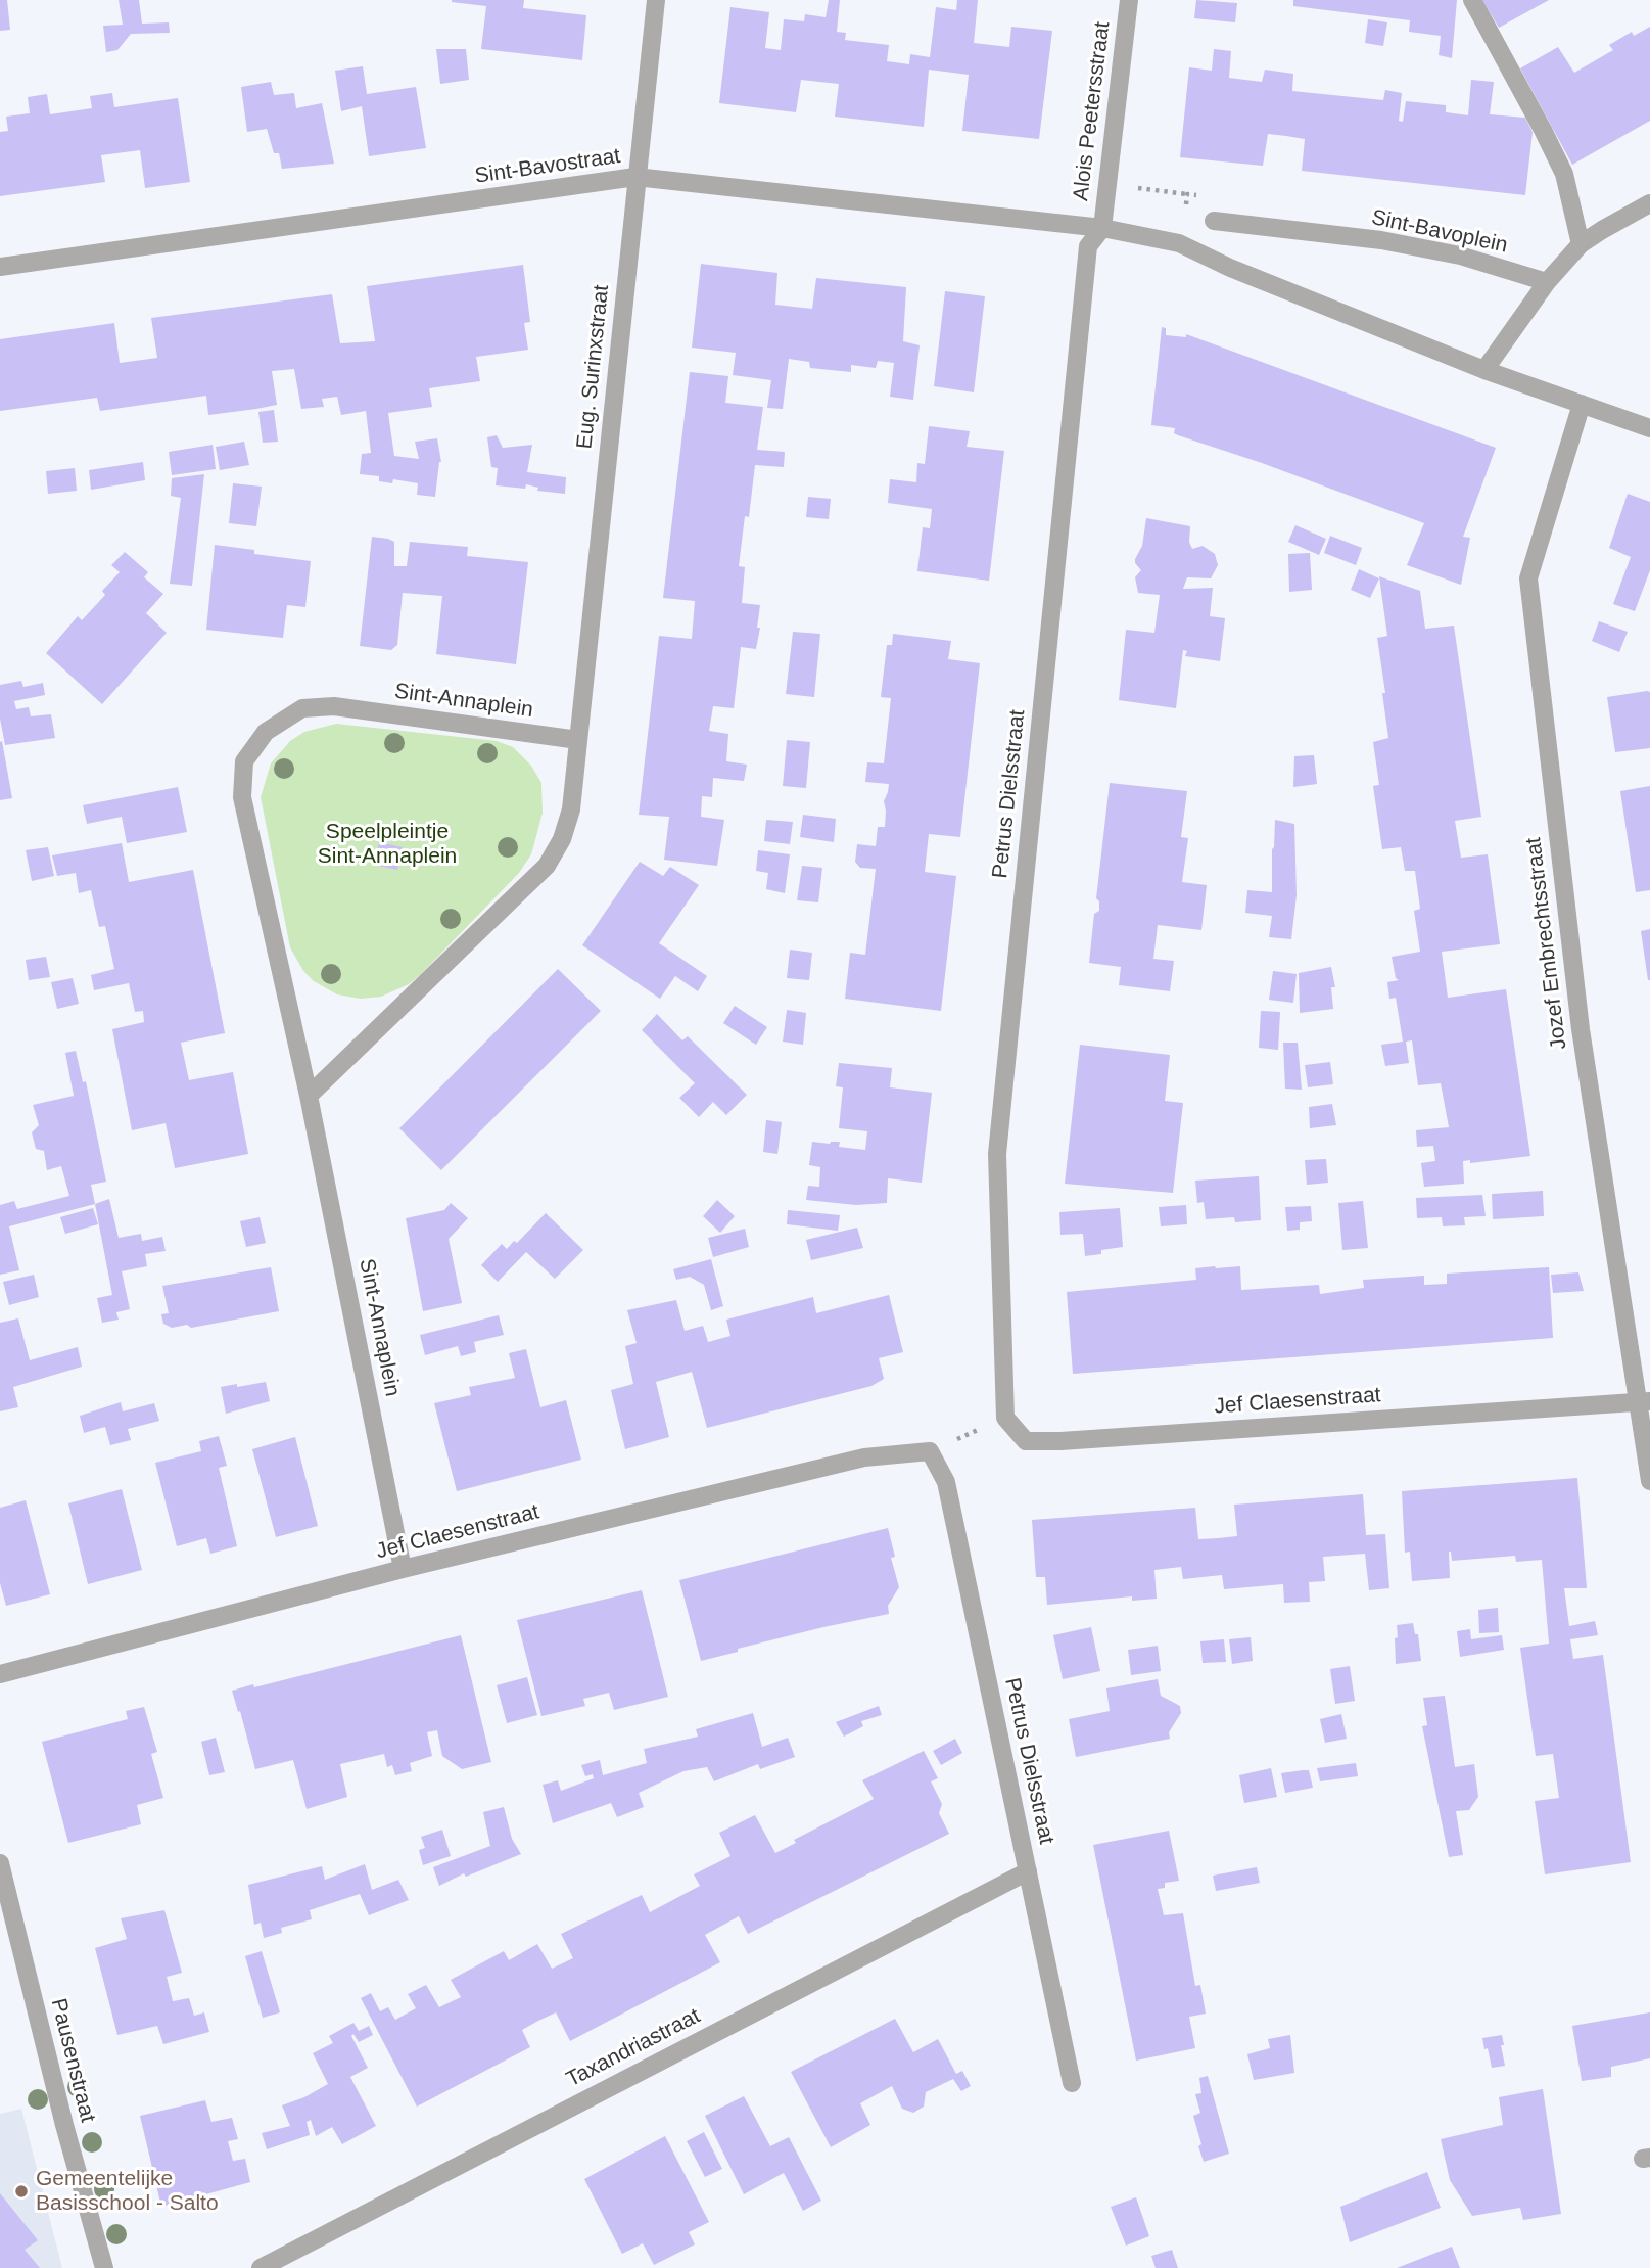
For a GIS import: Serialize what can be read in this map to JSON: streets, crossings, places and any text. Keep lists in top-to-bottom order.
{
  "streets": {
    "street": [
      "Alois Peetersstraat",
      "Sint-Bavostraat",
      "Sint-Bavoplein",
      "Eug. Surinxstraat",
      "Sint-Annaplein",
      "Petrus Dielsstraat",
      "Jozef Embrechtsstraat",
      "Jef Claesenstraat",
      "Taxandriastraat",
      "Pausenstraat"
    ]
  },
  "crossings": [
    ["Alois Peetersstraat", "Sint-Bavostraat"],
    ["Alois Peetersstraat", "Petrus Dielsstraat"],
    ["Sint-Bavostraat", "Eug. Surinxstraat"],
    ["Sint-Bavostraat", "Petrus Dielsstraat"],
    ["Eug. Surinxstraat", "Sint-Annaplein"],
    ["Sint-Annaplein", "Jef Claesenstraat"],
    ["Petrus Dielsstraat", "Jef Claesenstraat"],
    ["Petrus Dielsstraat", "Taxandriastraat"],
    ["Jozef Embrechtsstraat", "Jef Claesenstraat"]
  ],
  "parks": ["Speelpleintje Sint-Annaplein"],
  "places": ["Gemeentelijke Basisschool - Salto"]
}
